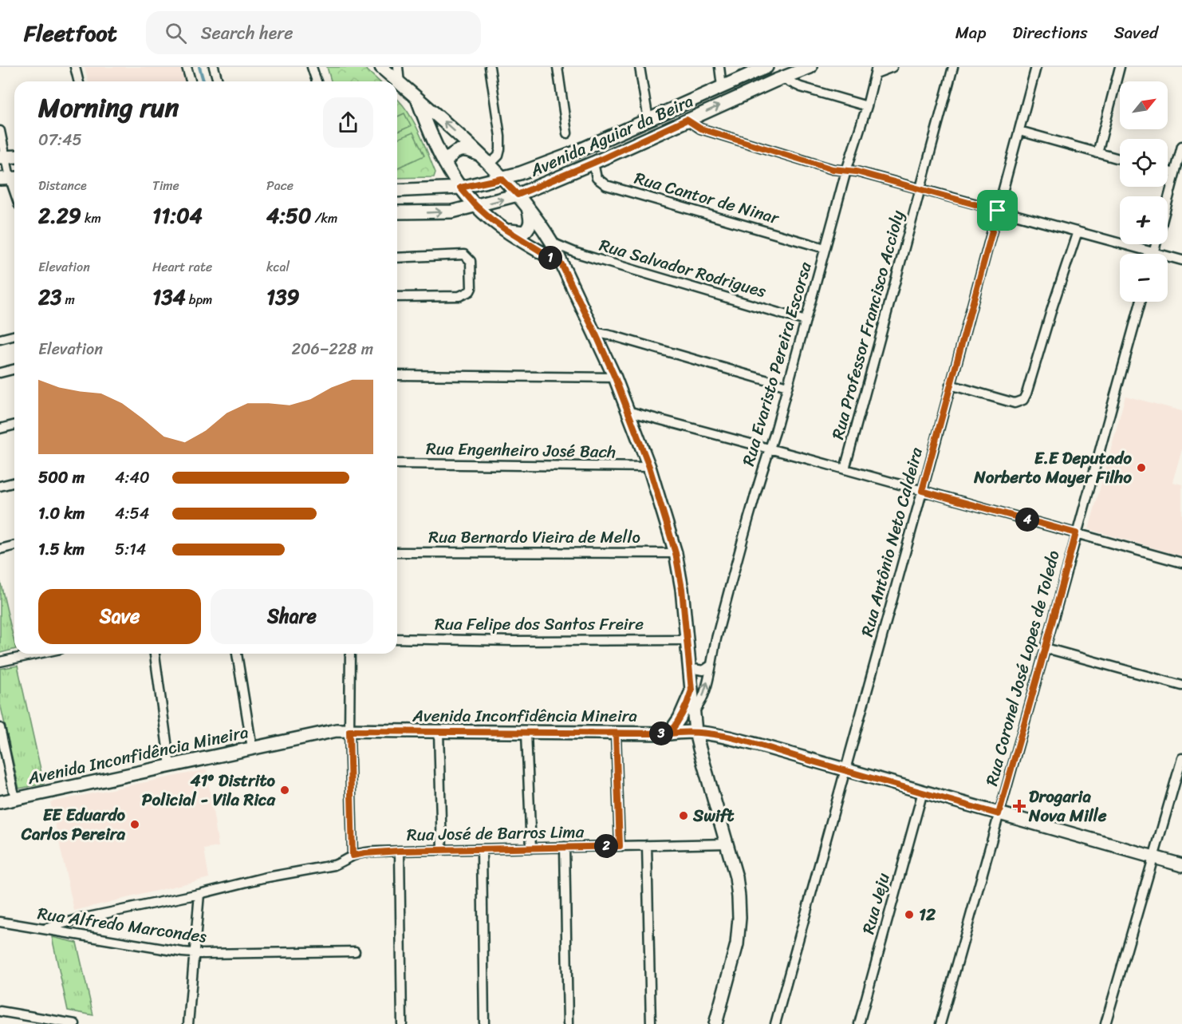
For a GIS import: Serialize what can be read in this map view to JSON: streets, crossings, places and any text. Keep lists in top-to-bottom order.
{
  "streets": {
    "main road": ["Avenida Aguiar da Beira", "Avenida Inconfidência Mineira"],
    "street": [
      "Rua Cantor de Ninar",
      "Rua Salvador Rodrigues",
      "Rua Professor Francisco Accioly",
      "Rua Evaristo Pereira Escorsa",
      "Rua Engenheiro José Bach",
      "Rua Bernardo Vieira de Mello",
      "Rua Antônio Neto Caldeira",
      "Rua Felipe dos Santos Freire",
      "Rua Coronel José Lopes de Toledo",
      "Rua José de Barros Lima",
      "Rua Jeju",
      "Rua Alfredo Marcondes"
    ]
  },
  "crossings": [
    ["Avenida Aguiar da Beira", "Rua Cantor de Ninar"],
    ["Rua Cantor de Ninar", "Rua Evaristo Pereira Escorsa"],
    ["Rua Salvador Rodrigues", "Rua Evaristo Pereira Escorsa"],
    ["Rua Antônio Neto Caldeira", "Avenida Inconfidência Mineira"],
    ["Rua Coronel José Lopes de Toledo", "Avenida Inconfidência Mineira"],
    ["Avenida Inconfidência Mineira", "Rua Jeju"],
    ["Rua José de Barros Lima", "Rua Alfredo Marcondes"]
  ],
  "places": {
    "other": [
      "E.E Deputado Norberto Mayer Filho",
      "41º Distrito Policial - Vila Rica",
      "Swift",
      "EE Eduardo Carlos Pereira",
      "12"
    ],
    "health": ["Drogaria Nova Mille"]
  },
  "north": "top right",
  "page": {
    "header": "Fleetfoot",
    "search": "Search here",
    "nav": ["Map", "Directions", "Saved"],
    "map_buttons": ["+", "−"],
    "heading": ["Morning run", "07:45"],
    "stats": [
      ["Distance", "2.29 km"],
      ["Time", "11:04"],
      ["Pace", "4:50 /km"],
      ["Elevation", "23 m"],
      ["Heart rate", "134 bpm"],
      ["kcal", "139"]
    ],
    "pins": [
      "1",
      "4",
      "3",
      "2"
    ],
    "chart": ["Elevation", "206–228 m"],
    "list": [
      {
        "name": "500 m",
        "note": "4:40"
      },
      {
        "name": "1.0 km",
        "note": "4:54"
      },
      {
        "name": "1.5 km",
        "note": "5:14"
      }
    ],
    "buttons": ["Save", "Share"]
  }
}
